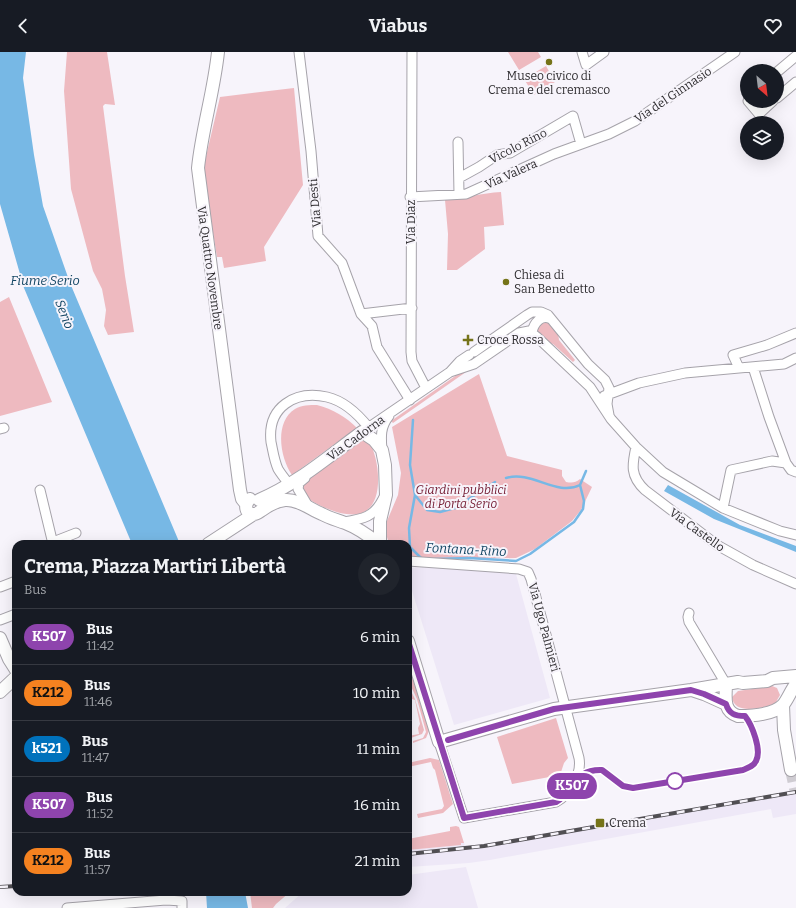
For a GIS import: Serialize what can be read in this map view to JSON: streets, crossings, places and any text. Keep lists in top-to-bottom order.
{
  "streets": {
    "street": [
      "Via del Ginnasio",
      "Vicolo Rino",
      "Via Valera",
      "Via Desti",
      "Via Diaz",
      "Via Quattro Novembre",
      "Via Cadorna",
      "Via Castello",
      "Via Ugo Palmieri"
    ]
  },
  "crossings": [
    ["Via del Ginnasio", "Via Valera"],
    ["Vicolo Rino", "Via Valera"],
    ["Via Valera", "Via Diaz"],
    ["Via Desti", "Via Cadorna"],
    ["Via Diaz", "Via Cadorna"],
    ["Via Quattro Novembre", "Via Cadorna"]
  ],
  "water": ["Fiume Serio", "Serio", "Fontana-Rino"],
  "parks": ["Giardini pubblici di Porta Serio"],
  "places": {
    "other": ["Museo civico di Crema e del cremasco", "Chiesa di San Benedetto"],
    "health": ["Croce Rossa"],
    "transit": ["Crema"]
  },
  "lines": ["bus line K507"],
  "north": "bottom right",
  "page": {
    "header": "Viabus",
    "on_map": "K507",
    "heading": ["Crema, Piazza Martiri Libertà", "Bus"],
    "list": [
      {
        "mark": "K507",
        "name": "Bus",
        "note": "11:42",
        "value": "6 min"
      },
      {
        "mark": "K212",
        "name": "Bus",
        "note": "11:46",
        "value": "10 min"
      },
      {
        "mark": "k521",
        "name": "Bus",
        "note": "11:47",
        "value": "11 min"
      },
      {
        "mark": "K507",
        "name": "Bus",
        "note": "11:52",
        "value": "16 min"
      },
      {
        "mark": "K212",
        "name": "Bus",
        "note": "11:57",
        "value": "21 min"
      }
    ]
  }
}
